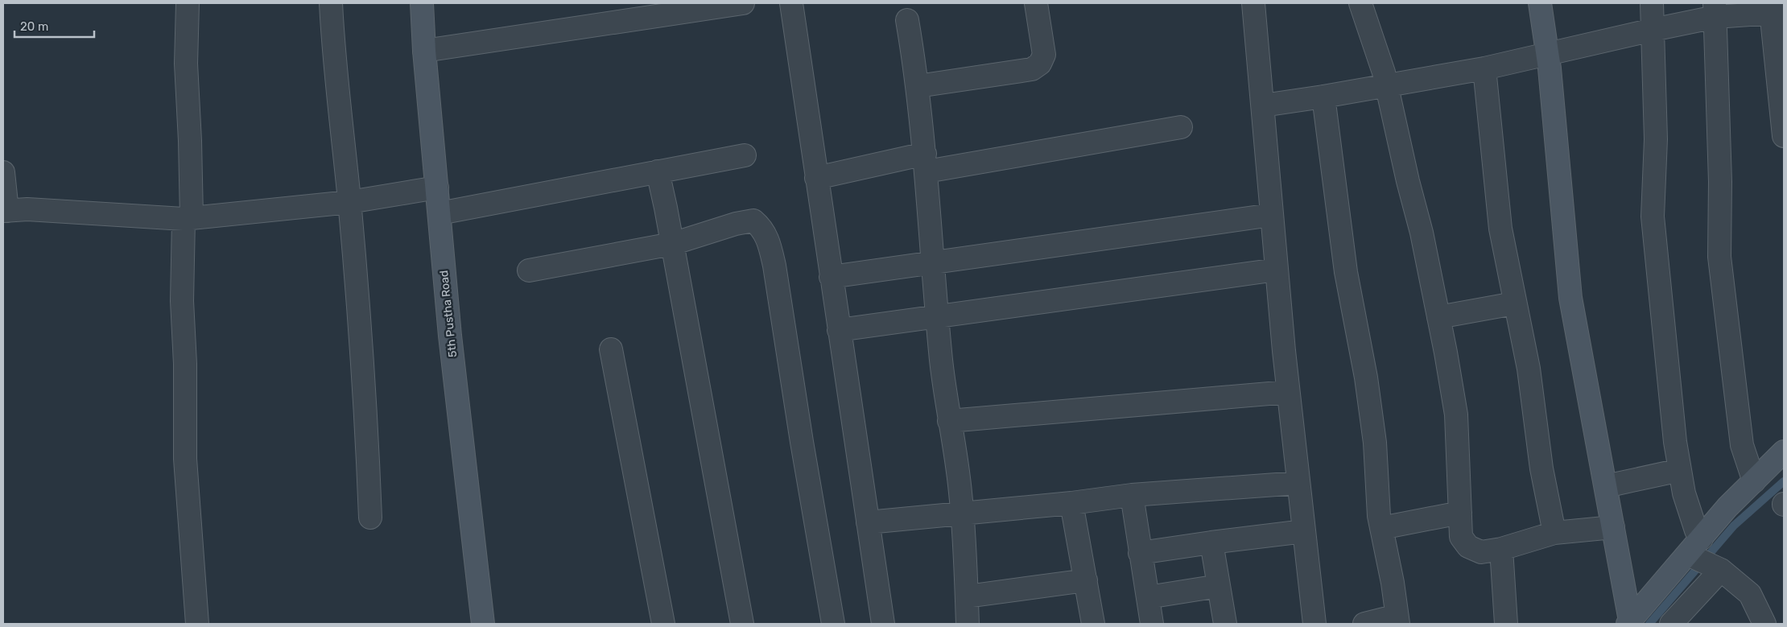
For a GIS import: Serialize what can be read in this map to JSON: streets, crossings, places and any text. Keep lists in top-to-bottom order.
{
  "streets": {
    "street": ["5th Pustha Road"]
  },
  "scale_bar": "20 m"
}
